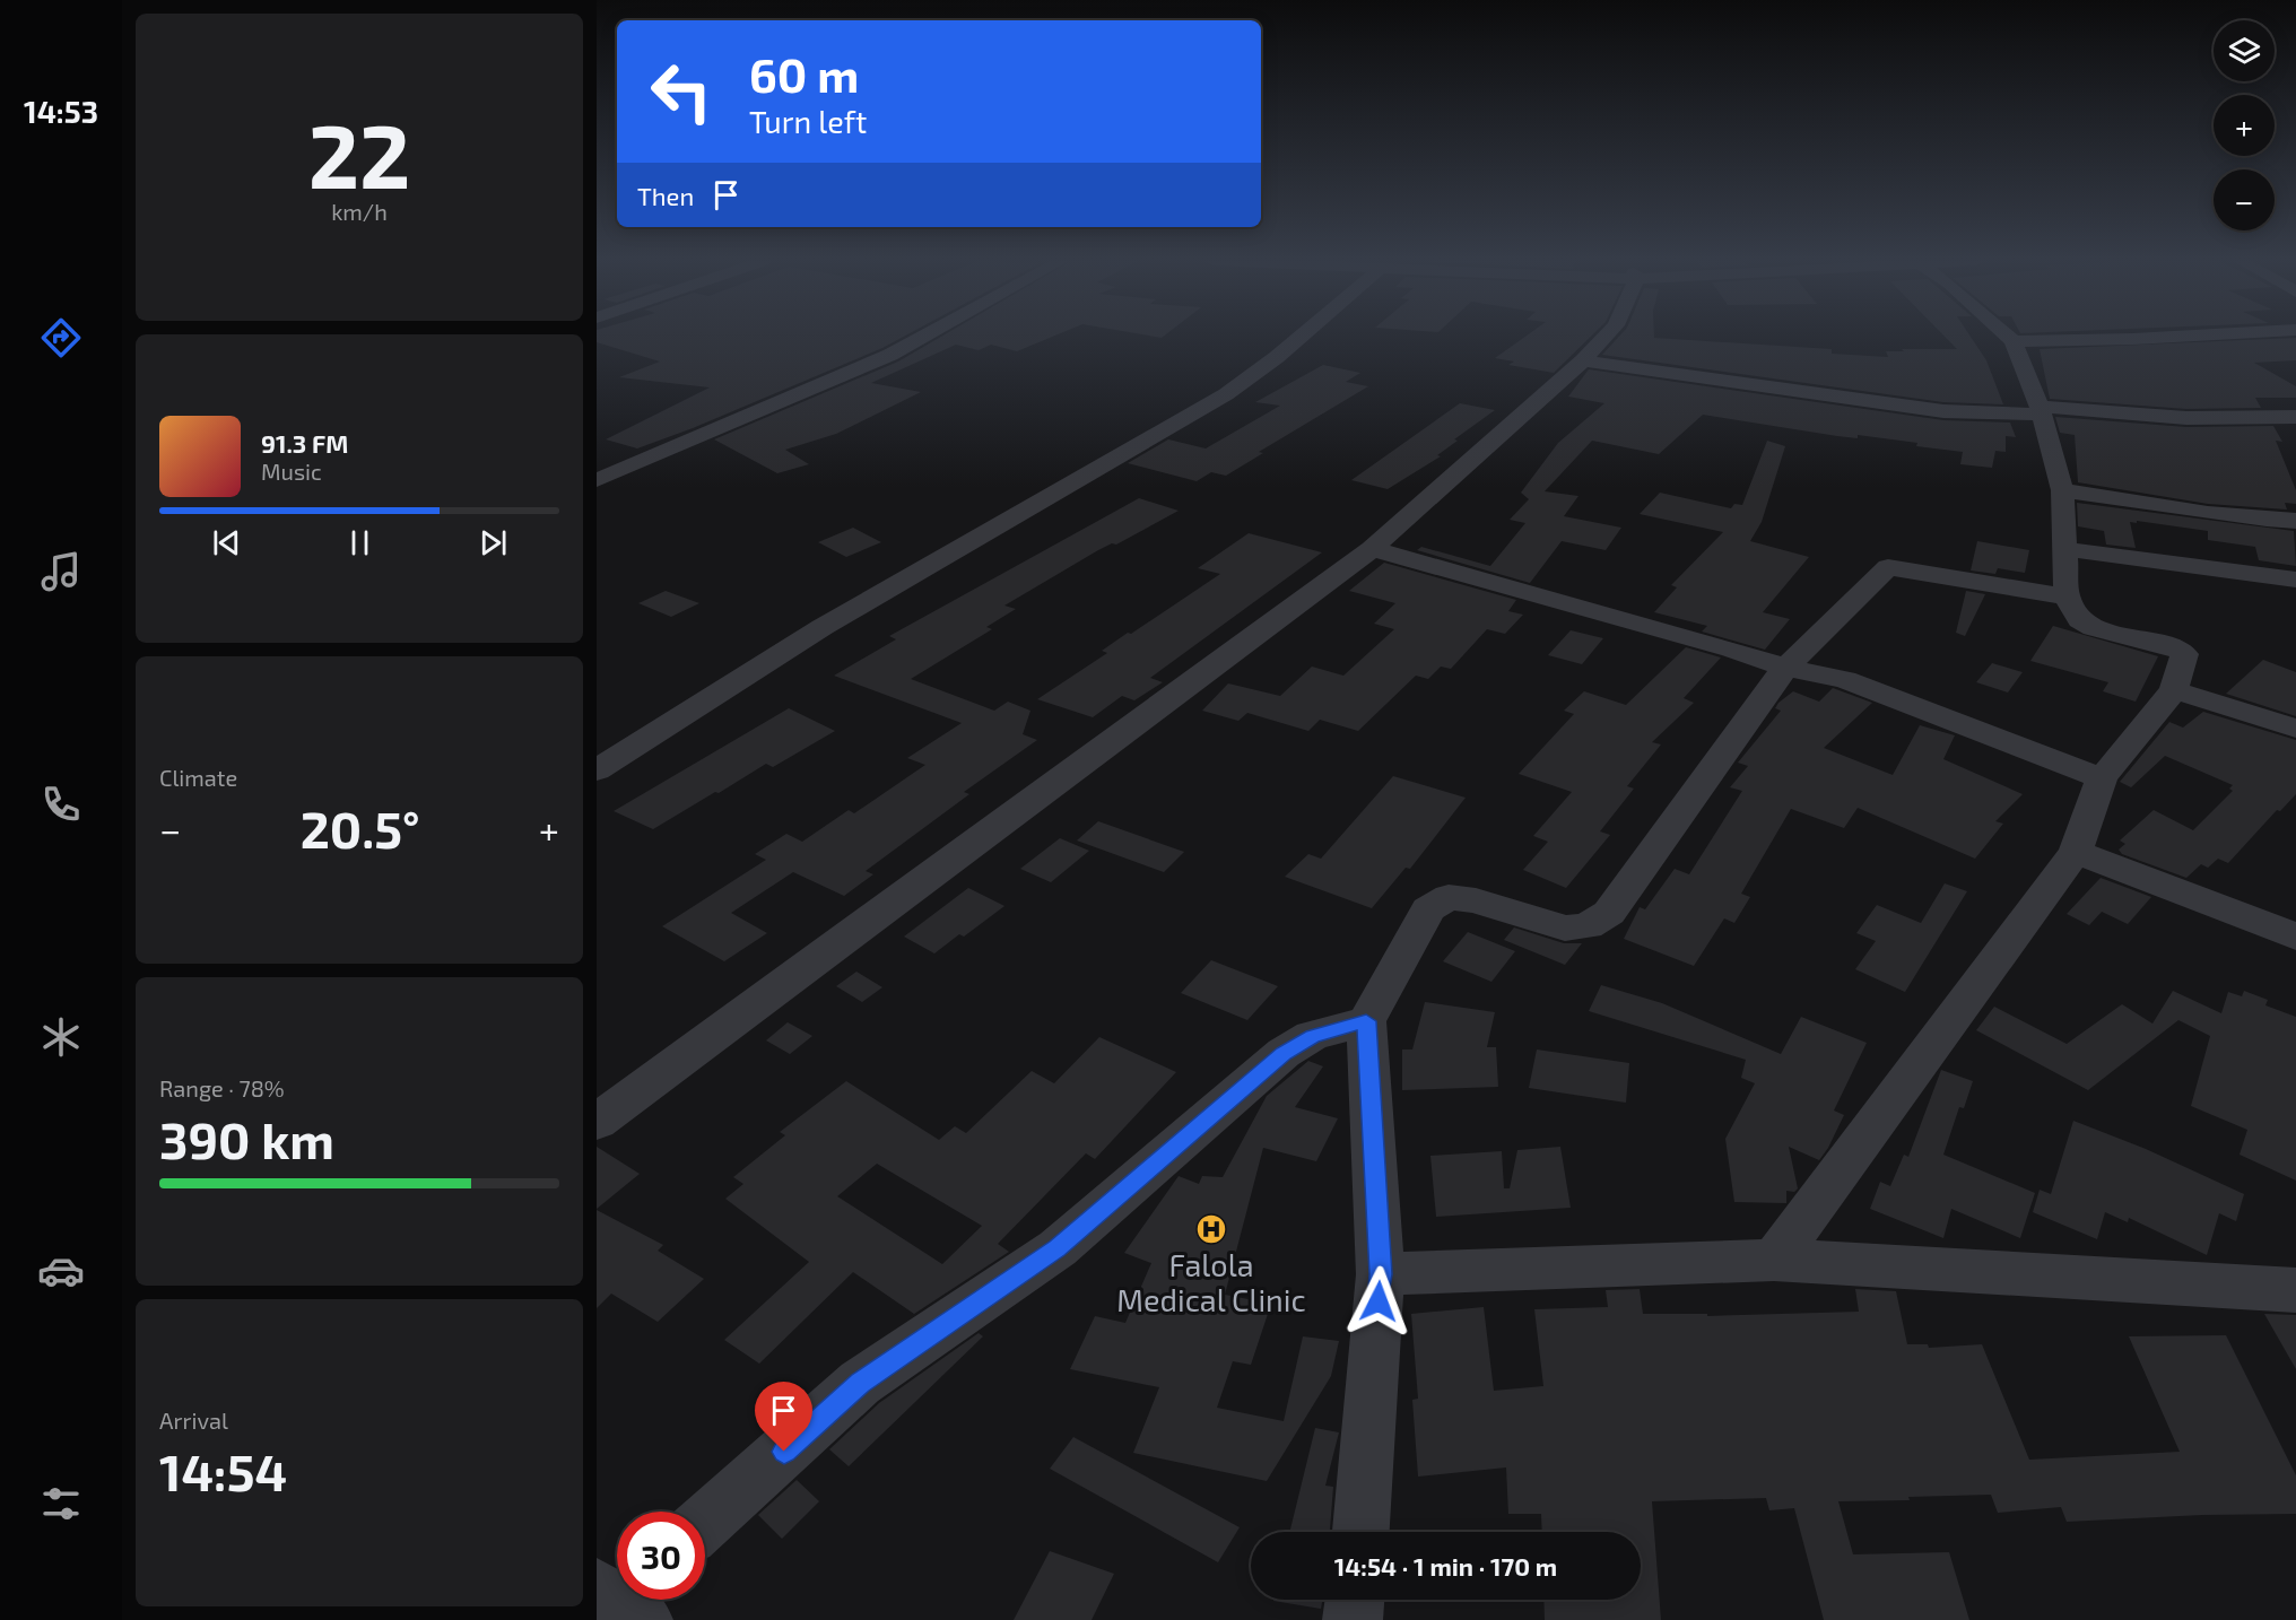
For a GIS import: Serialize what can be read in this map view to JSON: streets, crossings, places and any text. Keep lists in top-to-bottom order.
{
  "places": {
    "hospital": ["Falola Medical Clinic"]
  },
  "page": {
    "tabs": "14:53",
    "tile": [
      ["22", "km/h"],
      "Climate",
      ["Range · 78%", "390 km"],
      ["Arrival", "14:54"]
    ],
    "map_buttons": ["+", "−"],
    "turn": ["60 m", "Turn left"],
    "then": "Then",
    "song": ["91.3 FM", "Music"],
    "heat": ["−", "20.5°", "+"],
    "limit": "30",
    "trip": "14:54 · 1 min · 170 m"
  }
}
